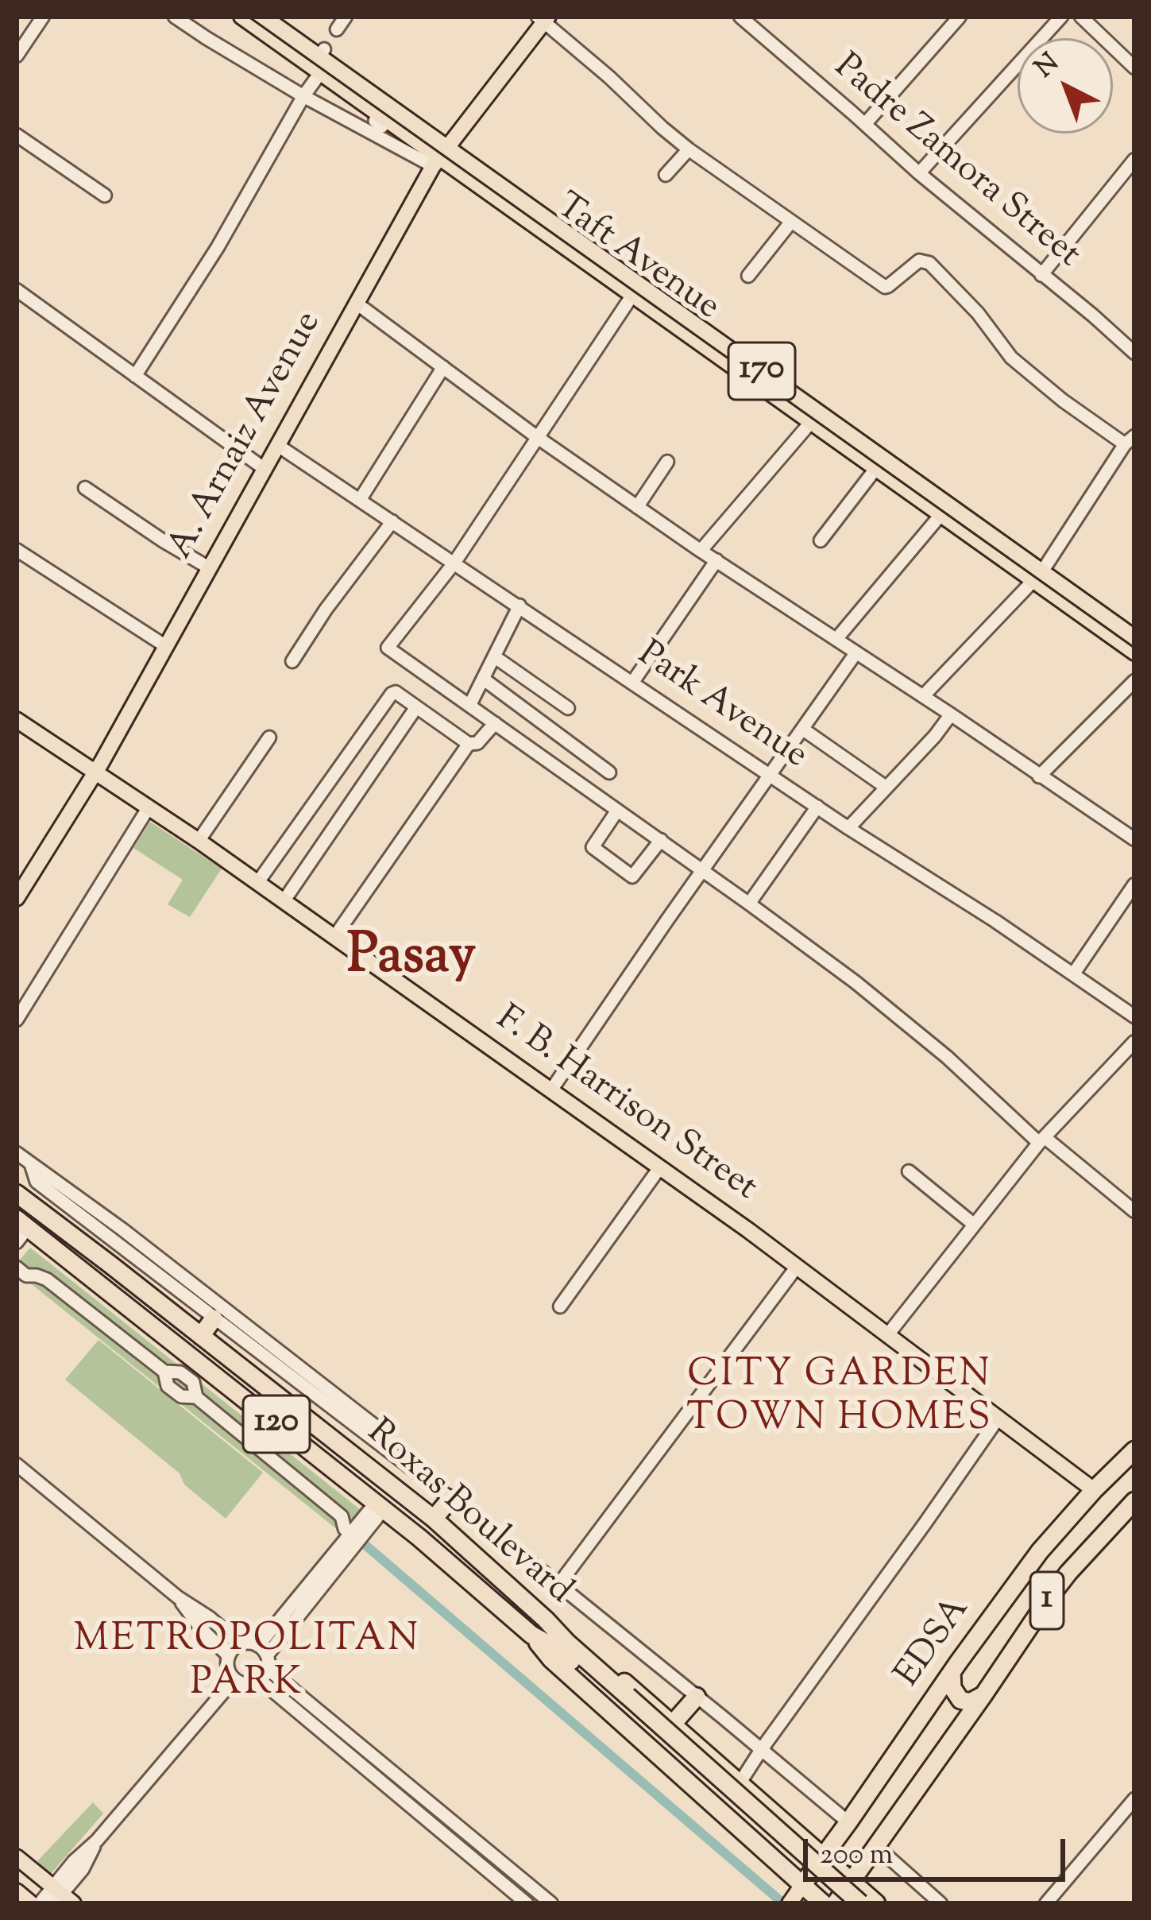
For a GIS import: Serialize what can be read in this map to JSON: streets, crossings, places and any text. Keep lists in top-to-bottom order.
{
  "streets": {
    "highway": [
      "120",
      "Roxas Boulevard",
      "1",
      "EDSA"
    ],
    "main road": [
      "Taft Avenue",
      "170",
      "A. Arnaiz Avenue",
      "F. B. Harrison Street"
    ],
    "street": ["Padre Zamora Street", "Park Avenue"]
  },
  "crossings": [
    ["Taft Avenue", "A. Arnaiz Avenue"],
    ["A. Arnaiz Avenue", "Park Avenue"],
    ["A. Arnaiz Avenue", "F. B. Harrison Street"],
    ["F. B. Harrison Street", "EDSA"],
    ["120", "Roxas Boulevard"],
    ["120", "EDSA"]
  ],
  "districts": ["Pasay", "CITY GARDEN TOWN HOMES", "METROPOLITAN PARK"],
  "scale_bar": "200 m",
  "north": "top left"
}
